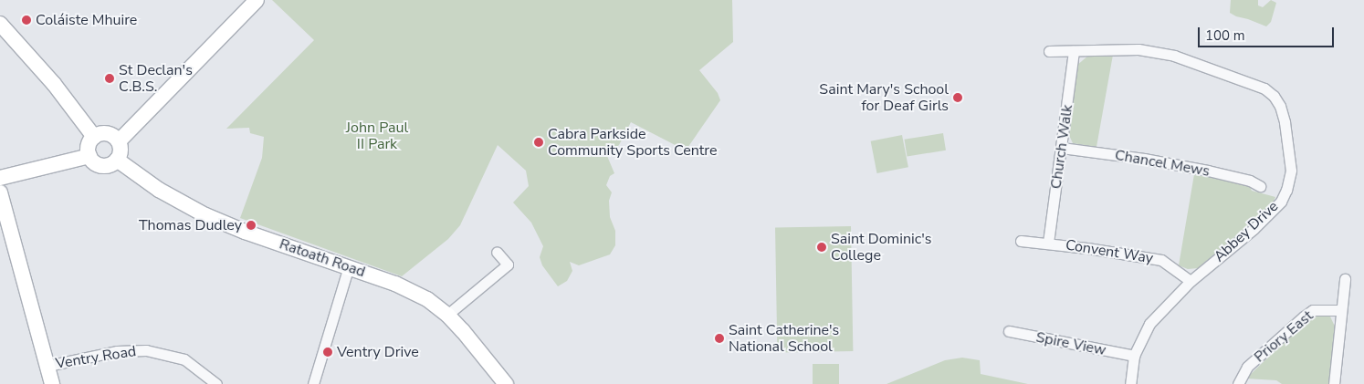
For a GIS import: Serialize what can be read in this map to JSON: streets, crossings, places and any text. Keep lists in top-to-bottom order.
{
  "streets": {
    "main road": ["Ratoath Road"],
    "street": [
      "Church Walk",
      "Chancel Mews",
      "Abbey Drive",
      "Convent Way",
      "Priory East",
      "Spire View",
      "Ventry Road"
    ]
  },
  "crossings": [
    ["Church Walk", "Chancel Mews"],
    ["Church Walk", "Abbey Drive"],
    ["Church Walk", "Convent Way"],
    ["Abbey Drive", "Convent Way"],
    ["Abbey Drive", "Spire View"]
  ],
  "parks": ["John Paul II Park"],
  "places": [
    "Coláiste Mhuire",
    "St Declan's C.B.S.",
    "Saint Mary's School for Deaf Girls",
    "Cabra Parkside Community Sports Centre",
    "Thomas Dudley",
    "Saint Dominic's College",
    "Saint Catherine's National School",
    "Ventry Drive"
  ],
  "scale_bar": "100 m"
}
